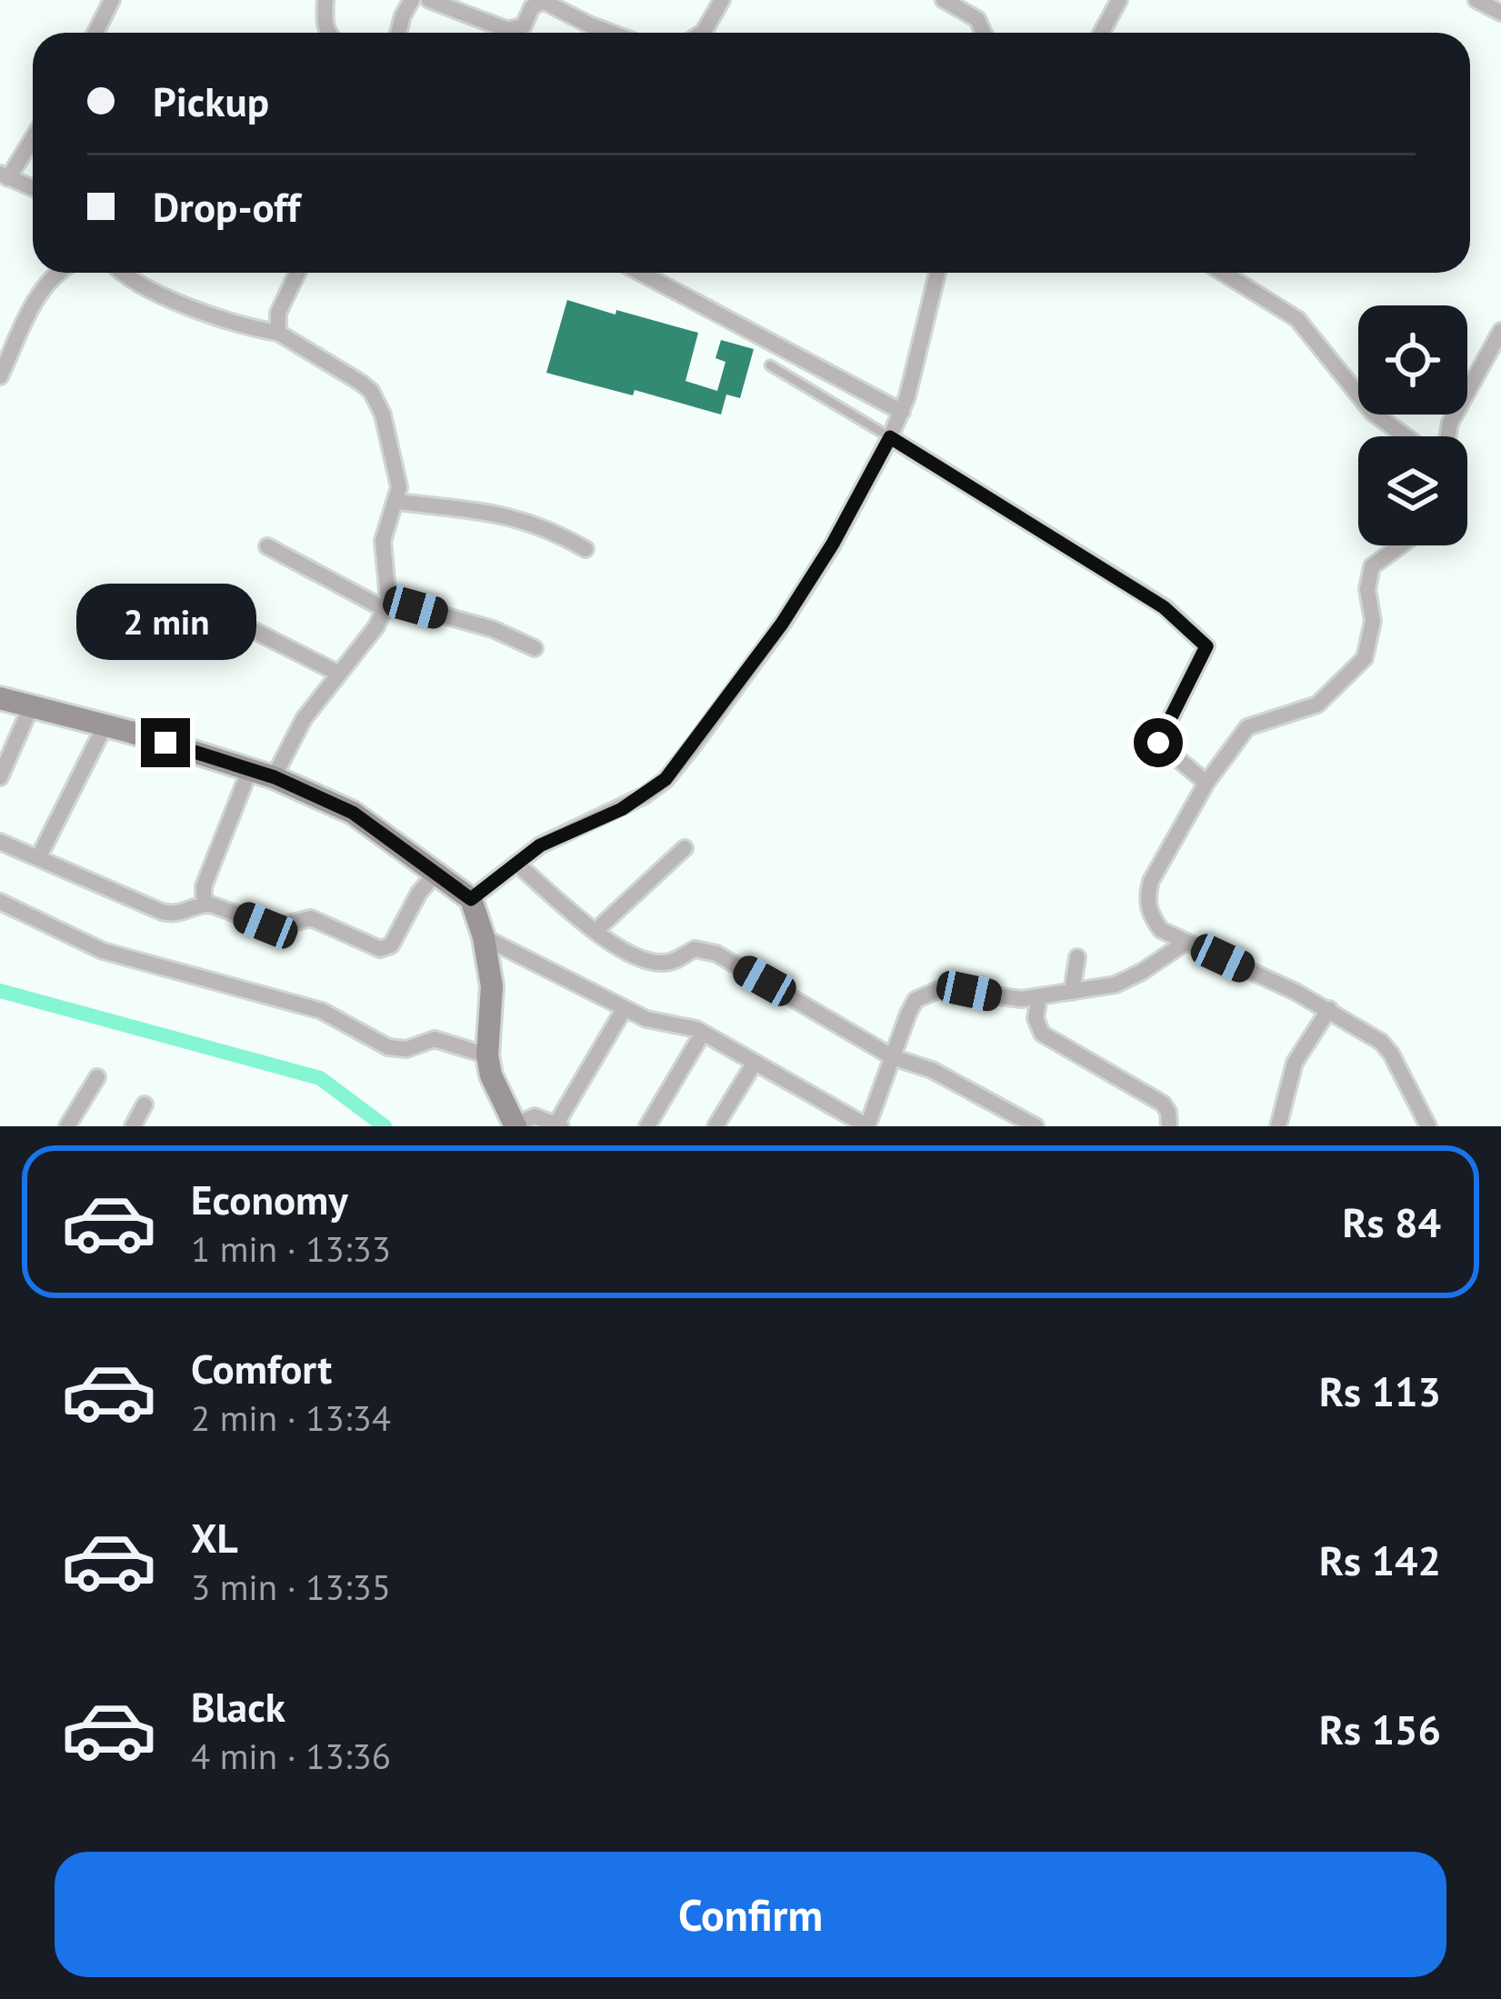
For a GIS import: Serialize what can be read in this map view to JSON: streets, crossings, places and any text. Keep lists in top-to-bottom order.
{
  "page": {
    "banner": ["Pickup", "Drop-off"],
    "bubble": "2 min",
    "list": [
      {
        "name": "Economy",
        "note": "1 min · 13:33",
        "value": "Rs 84"
      },
      {
        "name": "Comfort",
        "note": "2 min · 13:34",
        "value": "Rs 113"
      },
      {
        "name": "XL",
        "note": "3 min · 13:35",
        "value": "Rs 142"
      },
      {
        "name": "Black",
        "note": "4 min · 13:36",
        "value": "Rs 156"
      }
    ],
    "buttons": "Confirm"
  }
}
